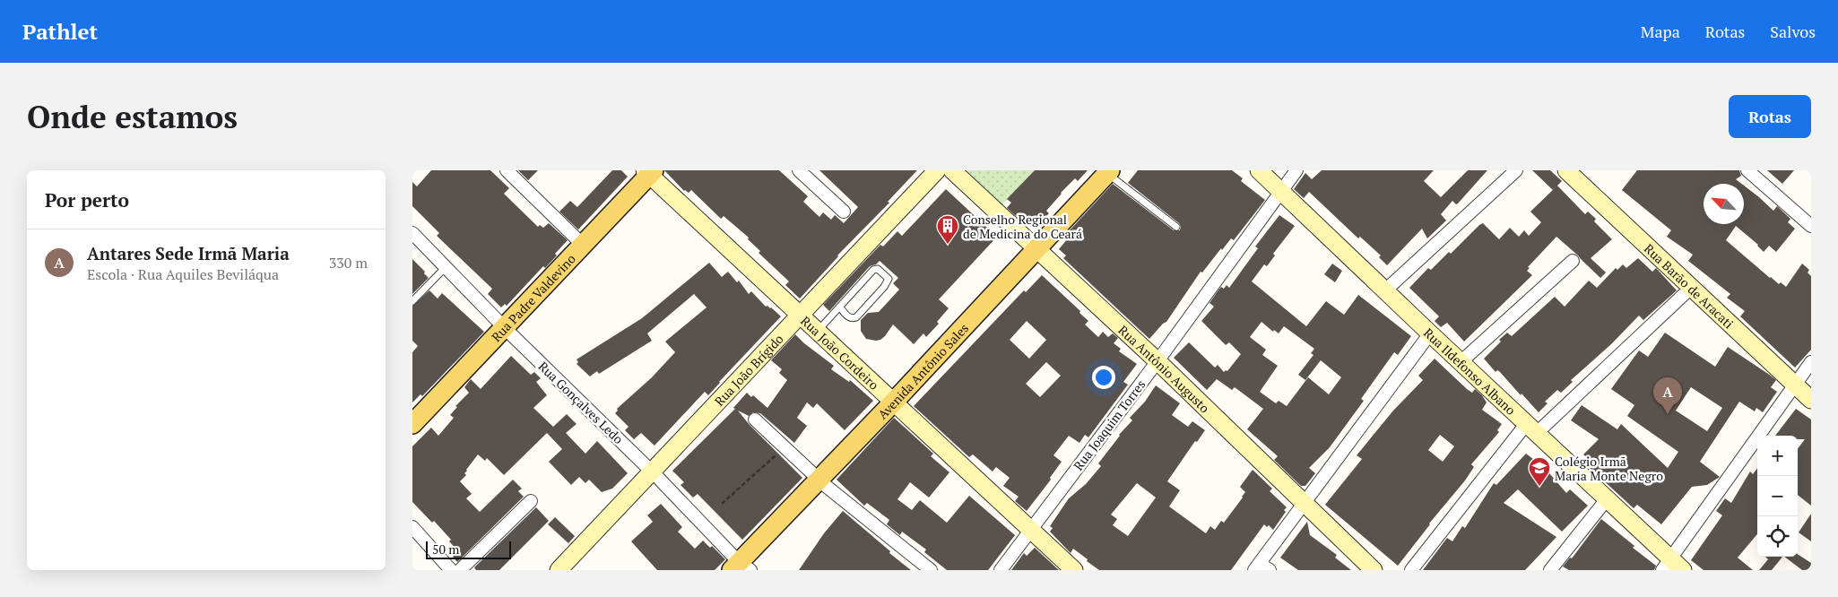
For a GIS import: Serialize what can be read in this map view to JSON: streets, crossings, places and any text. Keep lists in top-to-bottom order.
{
  "streets": {
    "main road": ["Rua Padre Valdevino", "Avenida Antônio Sales"],
    "street": [
      "Rua Barão de Aracati",
      "Rua João Cordeiro",
      "Rua Antônio Augusto",
      "Rua João Brígido",
      "Rua Ildefonso Albano",
      "Rua Gonçalves Ledo",
      "Rua Joaquim Torres"
    ]
  },
  "crossings": [
    ["Rua Padre Valdevino", "Rua João Cordeiro"],
    ["Rua Padre Valdevino", "Rua Gonçalves Ledo"],
    ["Rua João Cordeiro", "Rua João Brígido"],
    ["Rua João Cordeiro", "Avenida Antônio Sales"],
    ["Rua João Cordeiro", "Rua Joaquim Torres"],
    ["Rua Antônio Augusto", "Avenida Antônio Sales"],
    ["Rua Antônio Augusto", "Rua Joaquim Torres"],
    ["Rua João Brígido", "Rua Gonçalves Ledo"],
    ["Avenida Antônio Sales", "Rua Gonçalves Ledo"],
    ["Rua Ildefonso Albano", "Rua Joaquim Torres"]
  ],
  "places": {
    "building": ["Conselho Regional de Medicina do Ceará"],
    "school or university": ["Colégio Irmã Maria Monte Negro"]
  },
  "scale_bar": "50 m",
  "north": "top left",
  "page": {
    "header": "Pathlet",
    "nav": ["Mapa", "Rotas", "Salvos"],
    "buttons": "Rotas",
    "title": "Onde estamos",
    "heading": "Por perto",
    "list": [
      {
        "mark": "A",
        "name": "Antares Sede Irmã Maria",
        "note": "Escola · Rua Aquiles Beviláqua",
        "value": "330 m"
      }
    ],
    "pins": "A",
    "map_buttons": ["+", "−"],
    "scale": "50 m"
  }
}
